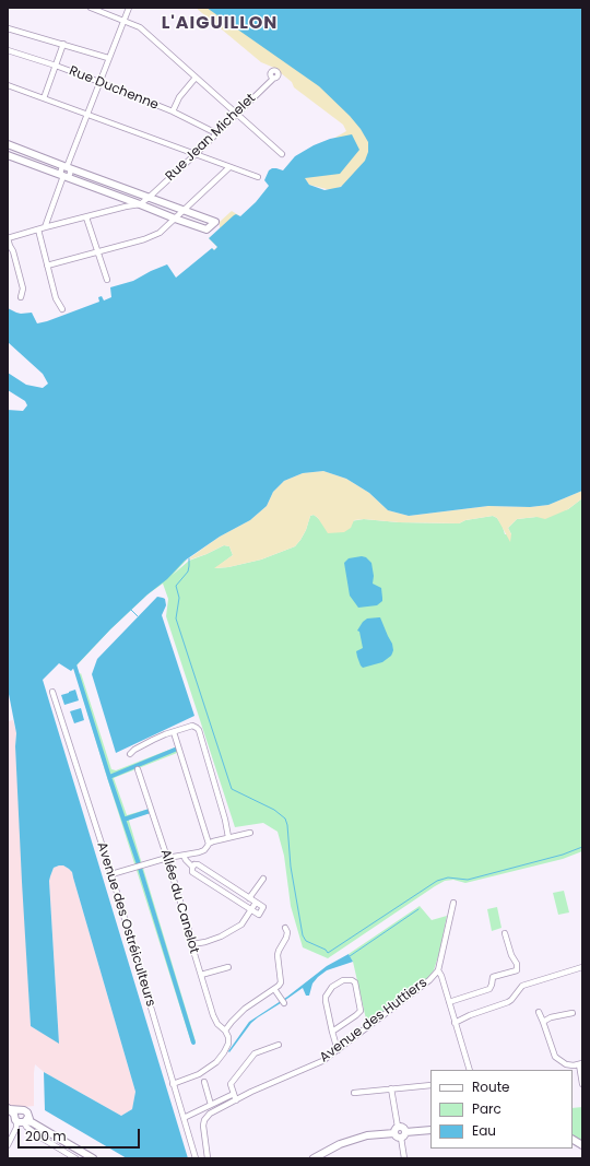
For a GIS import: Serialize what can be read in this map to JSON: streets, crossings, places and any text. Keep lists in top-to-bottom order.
{
  "streets": {
    "street": [
      "Rue Duchenne",
      "Rue Jean Michelet",
      "Allée du Canelot",
      "Avenue des Ostréiculteurs",
      "Avenue des Huttiers"
    ]
  },
  "crossings": [
    ["Rue Duchenne", "Rue Jean Michelet"]
  ],
  "districts": ["L'AIGUILLON"],
  "legend": ["Route", "Parc", "Eau"],
  "scale_bar": "200 m"
}
